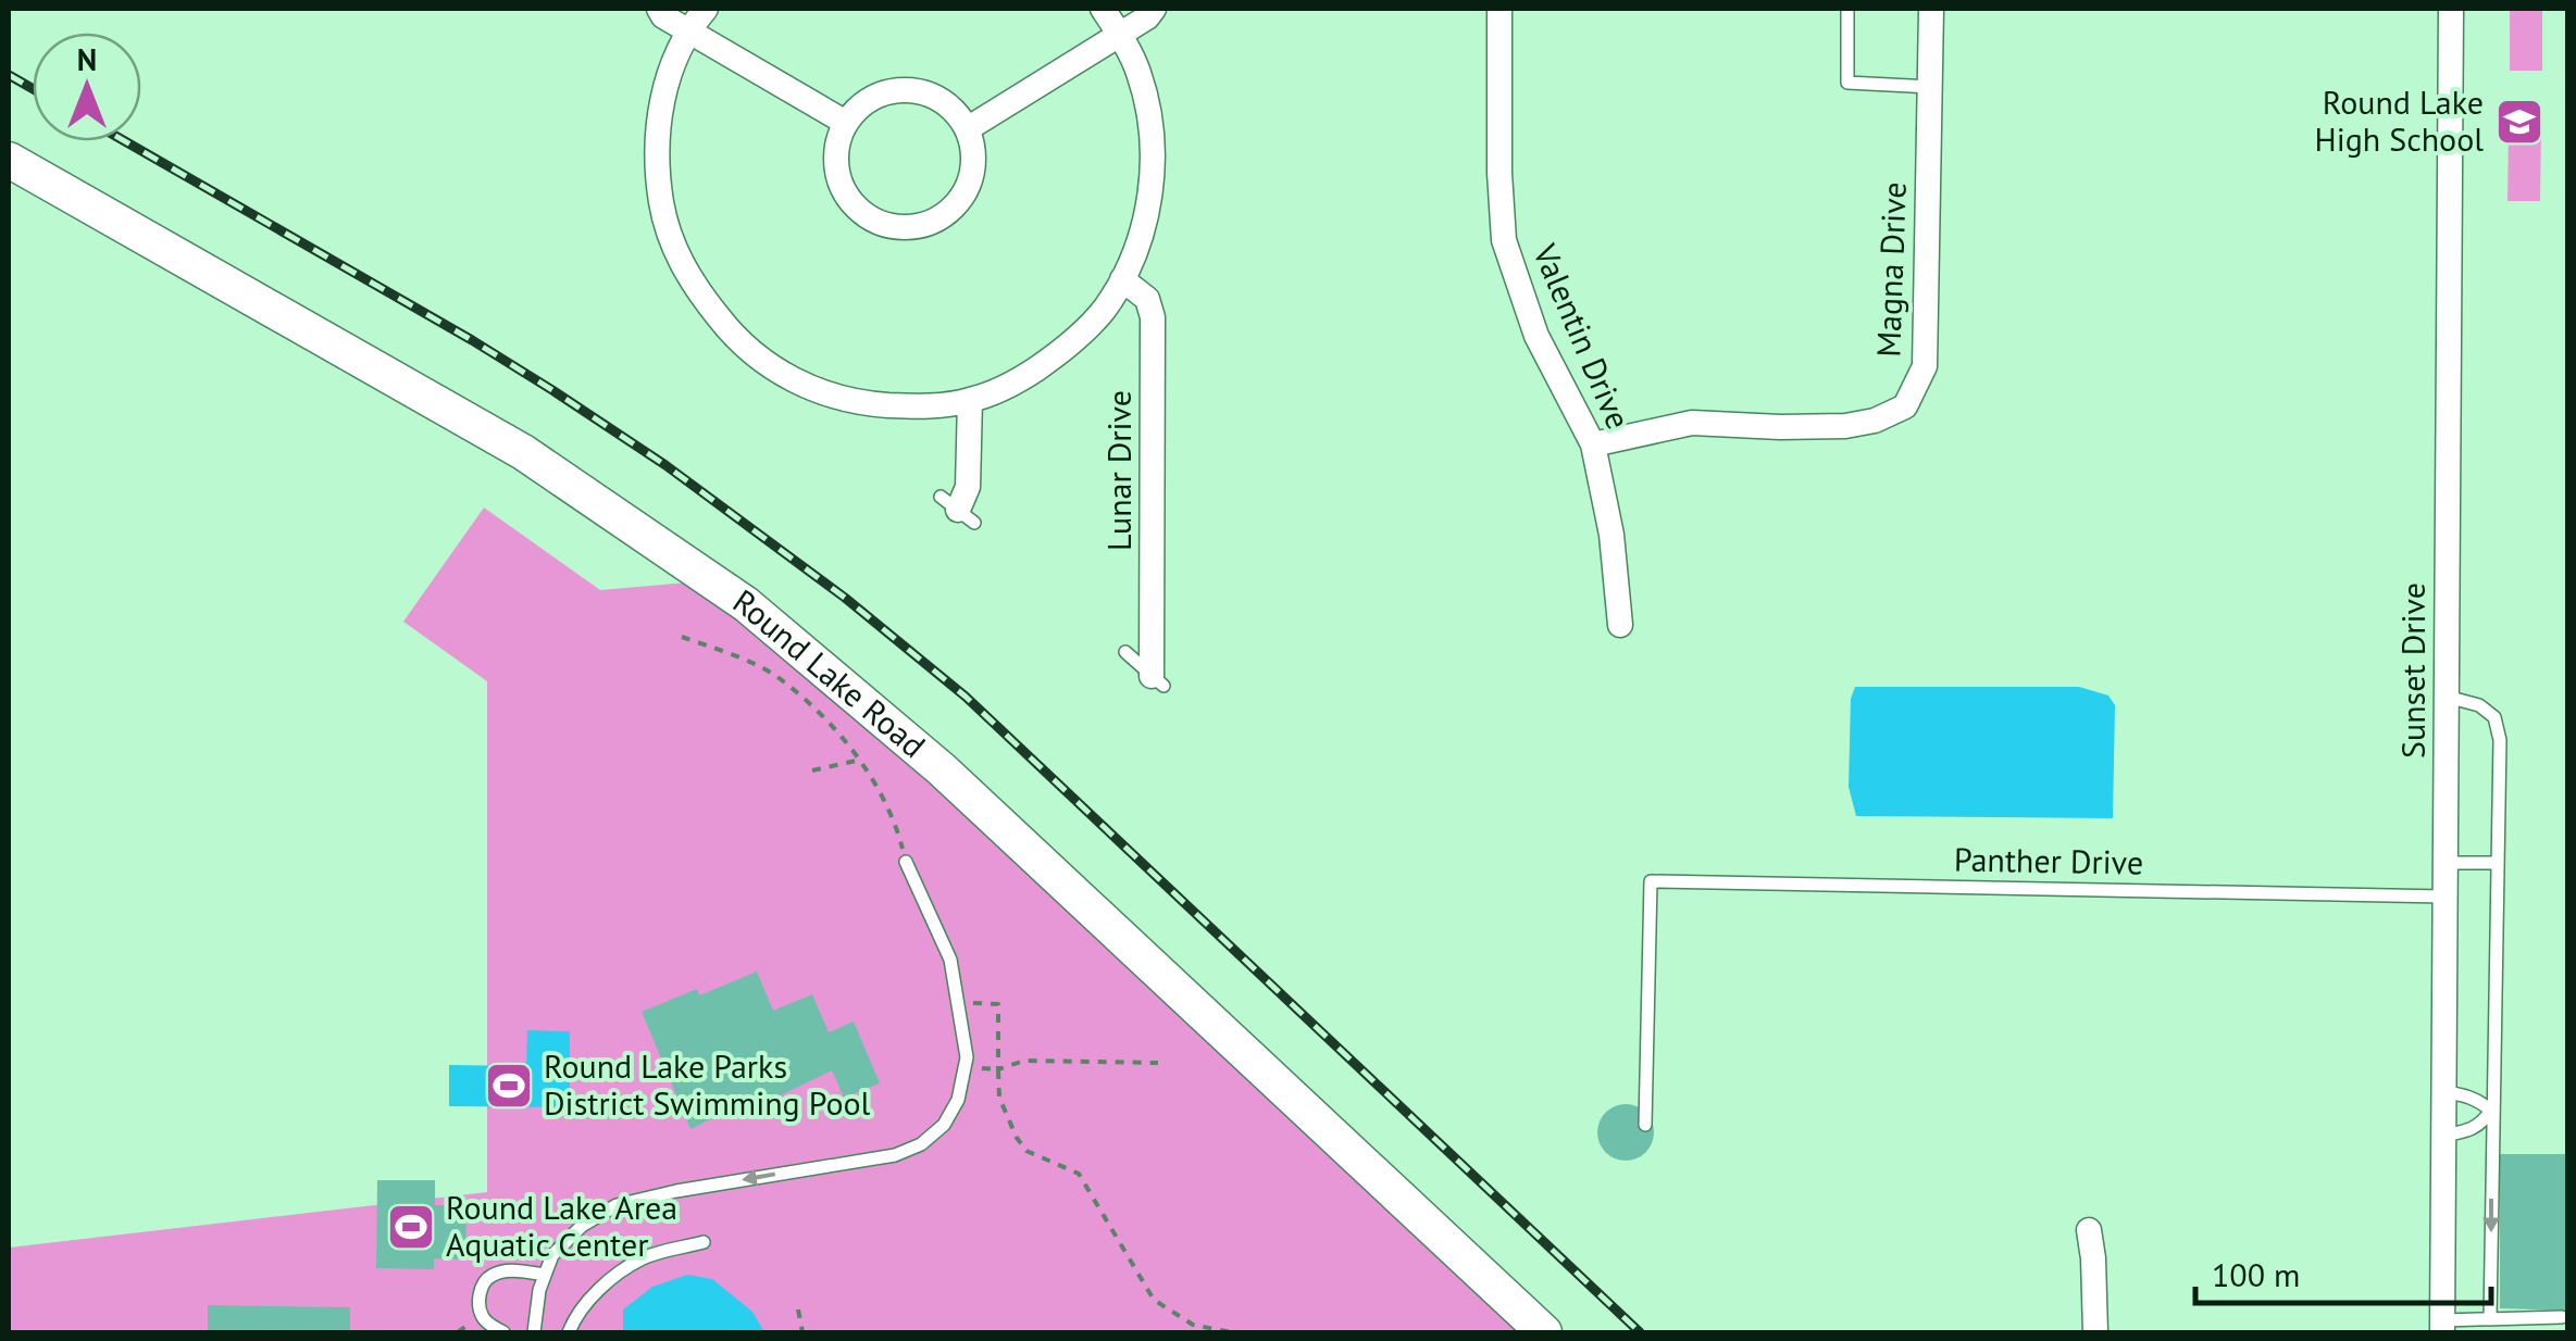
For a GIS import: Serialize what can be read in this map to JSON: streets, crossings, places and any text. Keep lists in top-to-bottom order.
{
  "streets": {
    "main road": ["Round Lake Road"],
    "street": [
      "Magna Drive",
      "Valentin Drive",
      "Lunar Drive",
      "Sunset Drive"
    ],
    "lane": ["Panther Drive"]
  },
  "crossings": [
    ["Magna Drive", "Valentin Drive"],
    ["Sunset Drive", "Panther Drive"]
  ],
  "places": {
    "school or university": ["Round Lake High School"],
    "sports": ["Round Lake Parks District Swimming Pool", "Round Lake Area Aquatic Center"]
  },
  "scale_bar": "100 m",
  "north": "top"
}
